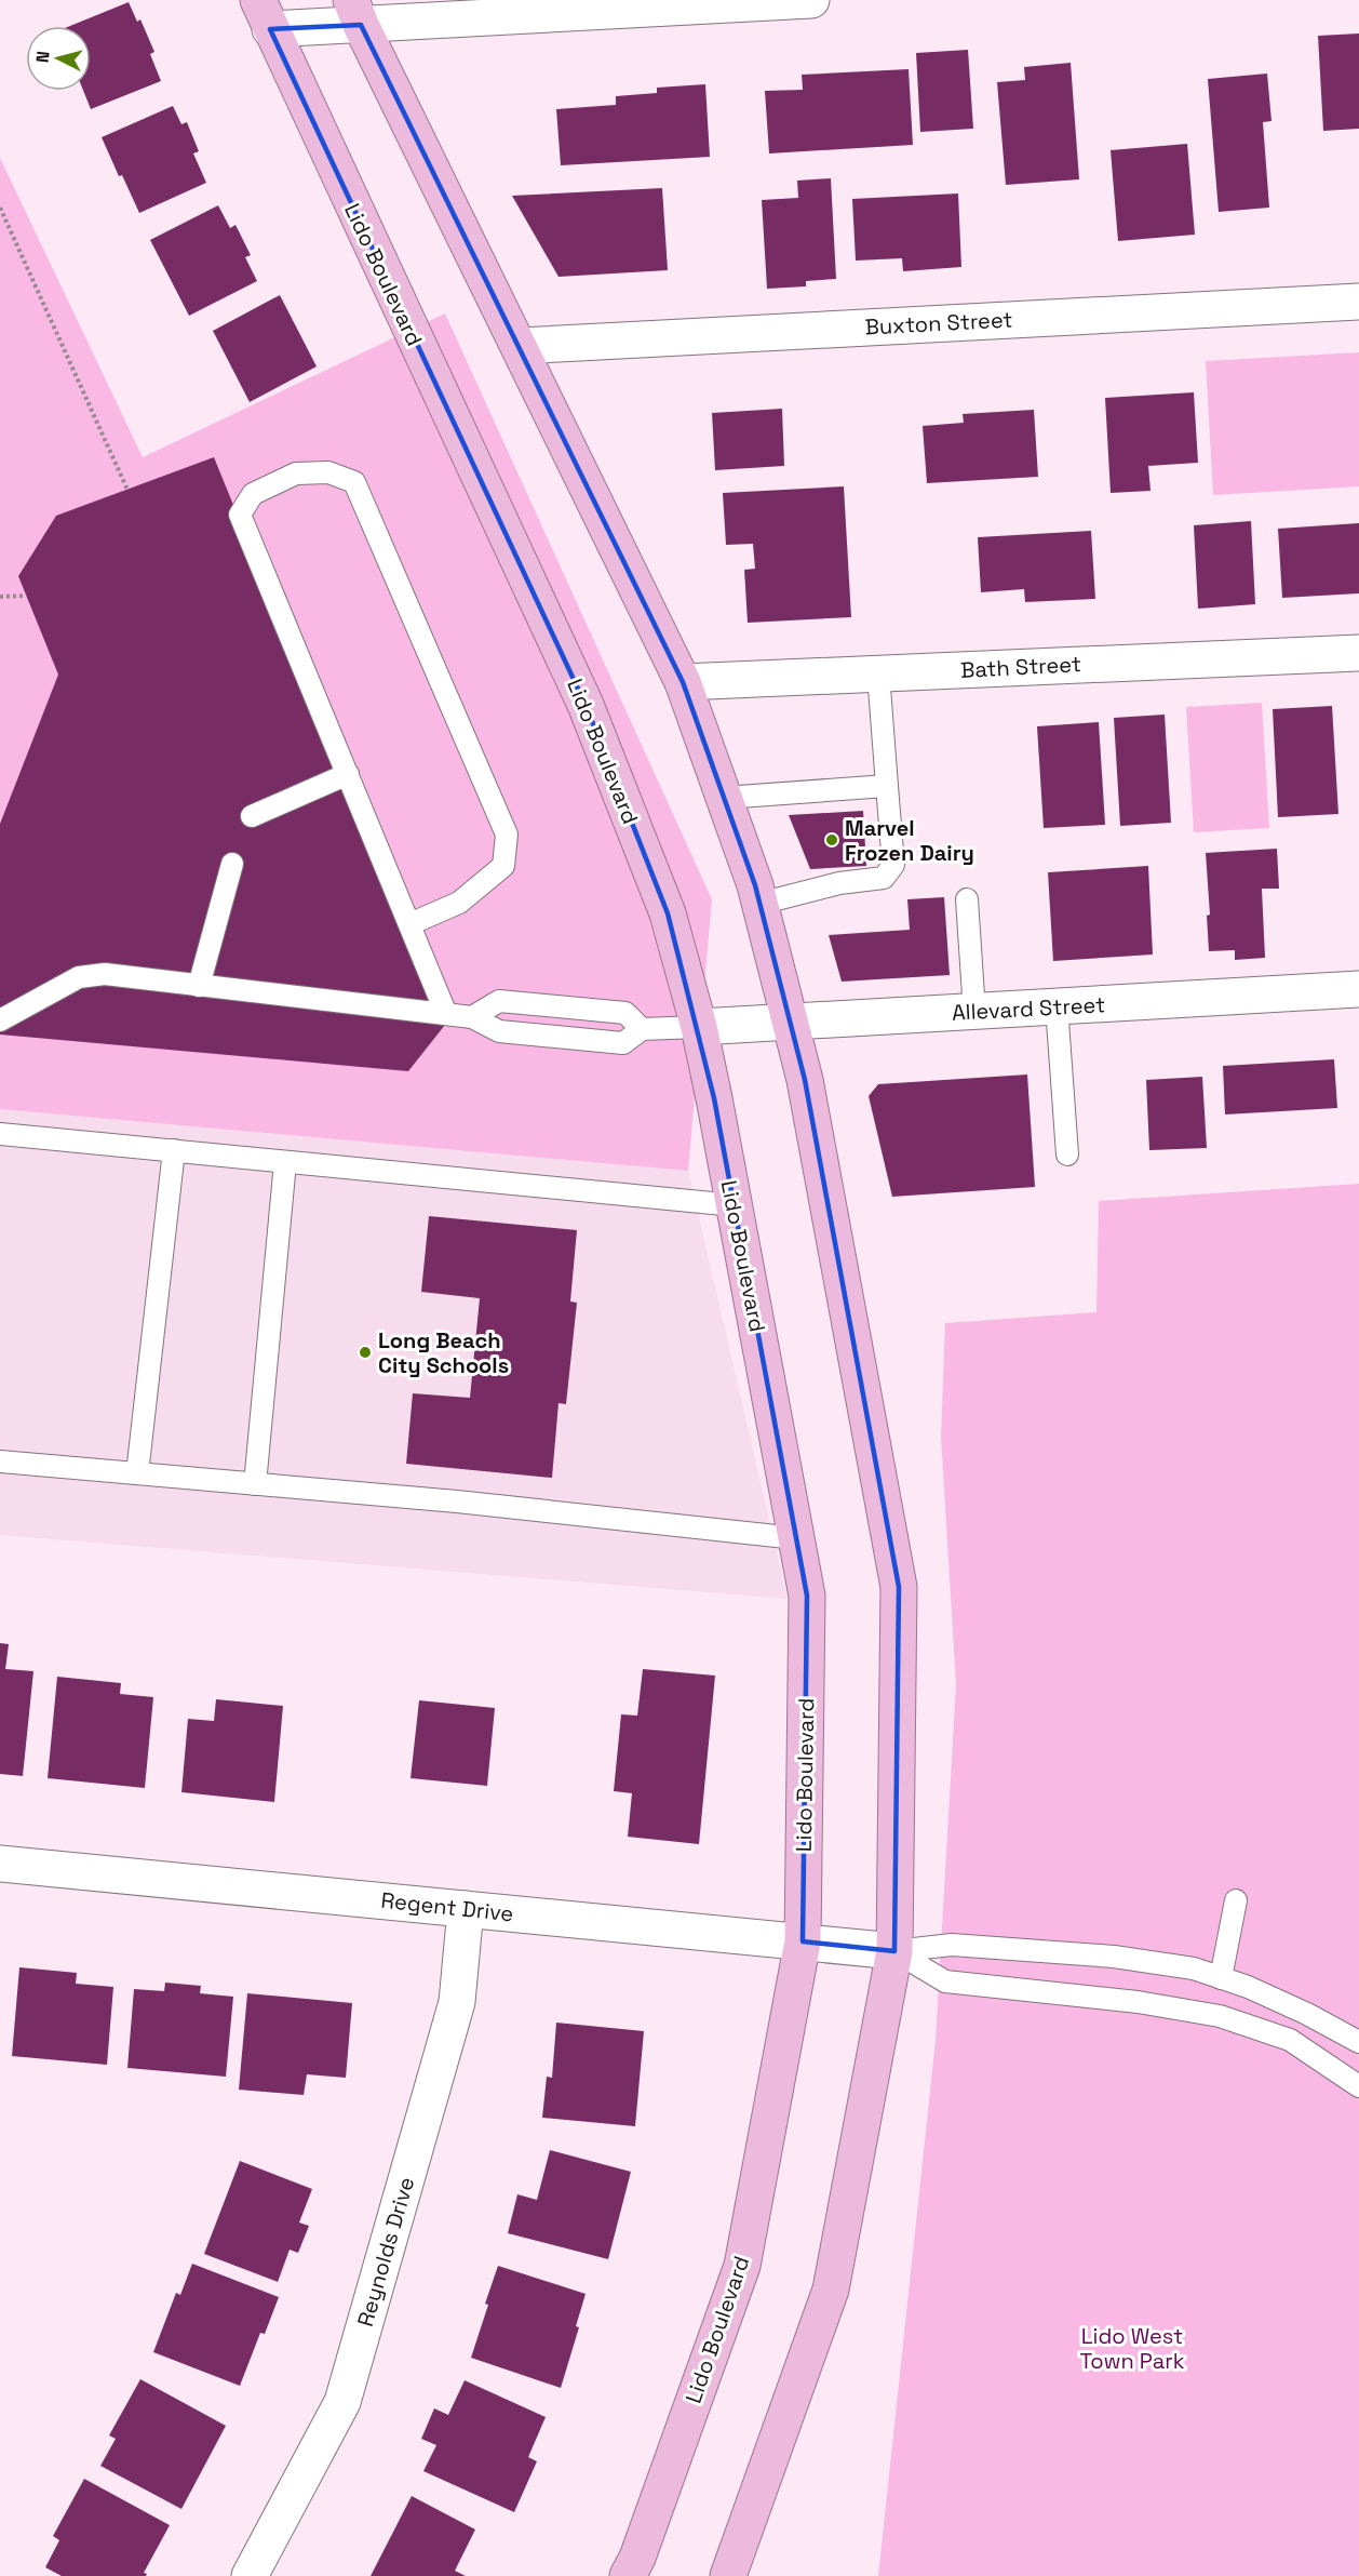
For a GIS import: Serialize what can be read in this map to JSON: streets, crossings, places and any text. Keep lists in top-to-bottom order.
{
  "streets": {
    "highway": ["Lido Boulevard"],
    "street": [
      "Buxton Street",
      "Bath Street",
      "Allevard Street",
      "Regent Drive",
      "Reynolds Drive"
    ]
  },
  "crossings": [
    ["Lido Boulevard", "Allevard Street"],
    ["Lido Boulevard", "Regent Drive"],
    ["Regent Drive", "Reynolds Drive"]
  ],
  "parks": ["Lido West Town Park"],
  "places": ["Marvel Frozen Dairy", "Long Beach City Schools"],
  "north": "left"
}
